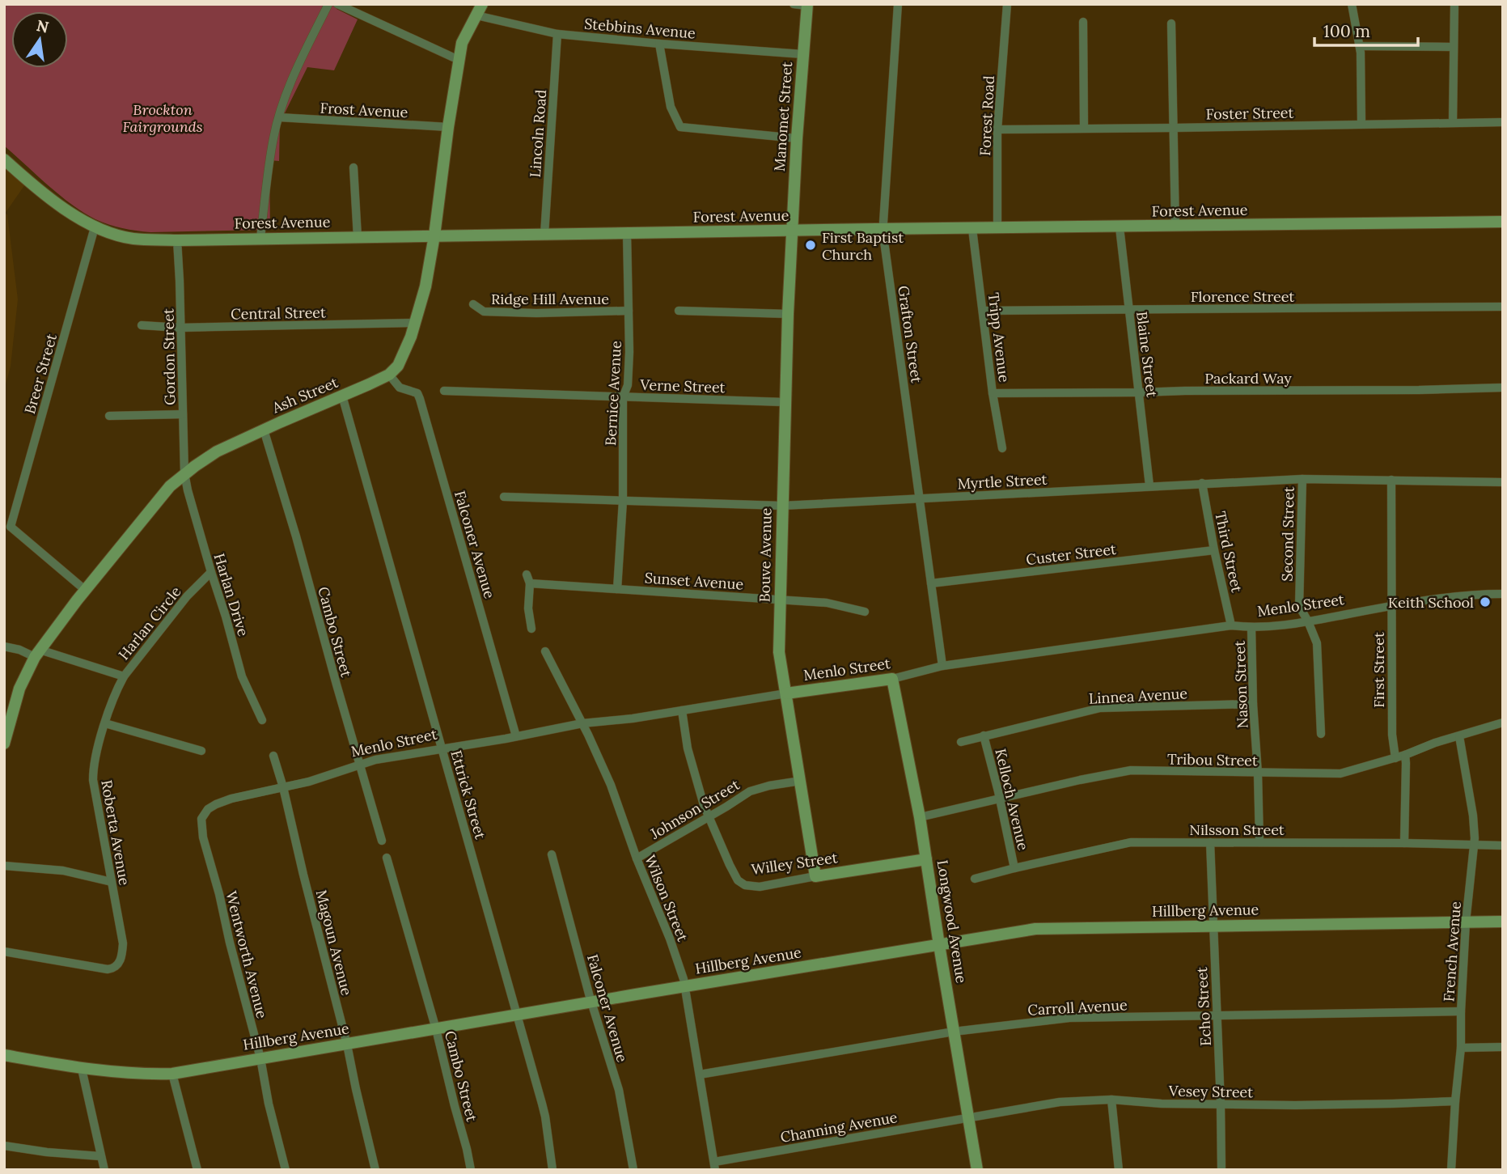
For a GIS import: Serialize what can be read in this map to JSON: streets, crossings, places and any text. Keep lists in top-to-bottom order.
{
  "streets": {
    "street": [
      "Stebbins Avenue",
      "Frost Avenue",
      "Foster Street",
      "Forest Road",
      "Manomet Street",
      "Lincoln Road",
      "Forest Avenue",
      "Florence Street",
      "Ridge Hill Avenue",
      "Central Street",
      "Grafton Street",
      "Tripp Avenue",
      "Blaine Street",
      "Gordon Street",
      "Breer Street",
      "Packard Way",
      "Verne Street",
      "Bernice Avenue",
      "Ash Street",
      "Myrtle Street",
      "Second Street",
      "Falconer Avenue",
      "Third Street",
      "Custer Street",
      "Bouve Avenue",
      "Sunset Avenue",
      "Harlan Drive",
      "Menlo Street",
      "Harlan Circle",
      "Cambo Street",
      "First Street",
      "Nason Street",
      "Linnea Avenue",
      "Tribou Street",
      "Ettrick Street",
      "Kelloch Avenue",
      "Johnson Street",
      "Nilsson Street",
      "Roberta Avenue",
      "Willey Street",
      "Wilson Street",
      "Hillberg Avenue",
      "Longwood Avenue",
      "Magoun Avenue",
      "French Avenue",
      "Wentworth Avenue",
      "Echo Street",
      "Carroll Avenue",
      "Vesey Street",
      "Channing Avenue"
    ]
  },
  "crossings": [
    ["Stebbins Avenue", "Manomet Street"],
    ["Stebbins Avenue", "Lincoln Road"],
    ["Foster Street", "Forest Road"],
    ["Forest Road", "Forest Avenue"],
    ["Manomet Street", "Forest Avenue"],
    ["Manomet Street", "Bouve Avenue"],
    ["Lincoln Road", "Forest Avenue"],
    ["Forest Avenue", "Grafton Street"],
    ["Forest Avenue", "Tripp Avenue"],
    ["Forest Avenue", "Blaine Street"],
    ["Forest Avenue", "Gordon Street"],
    ["Forest Avenue", "Breer Street"],
    ["Forest Avenue", "Bernice Avenue"],
    ["Forest Avenue", "Bouve Avenue"],
    ["Florence Street", "Tripp Avenue"],
    ["Florence Street", "Blaine Street"],
    ["Ridge Hill Avenue", "Bernice Avenue"],
    ["Central Street", "Gordon Street"],
    ["Grafton Street", "Myrtle Street"],
    ["Grafton Street", "Custer Street"],
    ["Grafton Street", "Menlo Street"],
    ["Tripp Avenue", "Packard Way"],
    ["Blaine Street", "Packard Way"],
    ["Blaine Street", "Myrtle Street"],
    ["Gordon Street", "Ash Street"],
    ["Gordon Street", "Harlan Drive"],
    ["Verne Street", "Bernice Avenue"],
    ["Verne Street", "Bouve Avenue"],
    ["Bernice Avenue", "Myrtle Street"],
    ["Bernice Avenue", "Sunset Avenue"],
    ["Ash Street", "Falconer Avenue"],
    ["Ash Street", "Harlan Drive"],
    ["Ash Street", "Harlan Circle"],
    ["Ash Street", "Cambo Street"],
    ["Ash Street", "Ettrick Street"],
    ["Myrtle Street", "Second Street"],
    ["Myrtle Street", "Third Street"],
    ["Myrtle Street", "Bouve Avenue"],
    ["Myrtle Street", "First Street"],
    ["Second Street", "Menlo Street"],
    ["Falconer Avenue", "Menlo Street"],
    ["Falconer Avenue", "Hillberg Avenue"],
    ["Third Street", "Custer Street"],
    ["Third Street", "Menlo Street"],
    ["Bouve Avenue", "Sunset Avenue"],
    ["Bouve Avenue", "Menlo Street"],
    ["Bouve Avenue", "Johnson Street"],
    ["Bouve Avenue", "Willey Street"],
    ["Harlan Drive", "Harlan Circle"],
    ["Menlo Street", "Cambo Street"],
    ["Menlo Street", "First Street"],
    ["Menlo Street", "Nason Street"],
    ["Menlo Street", "Ettrick Street"],
    ["Menlo Street", "Wilson Street"],
    ["Menlo Street", "Longwood Avenue"],
    ["Menlo Street", "Magoun Avenue"],
    ["Menlo Street", "Wentworth Avenue"],
    ["Harlan Circle", "Roberta Avenue"],
    ["Cambo Street", "Hillberg Avenue"],
    ["First Street", "Tribou Street"],
    ["Nason Street", "Linnea Avenue"],
    ["Nason Street", "Tribou Street"],
    ["Nason Street", "Nilsson Street"],
    ["Linnea Avenue", "Kelloch Avenue"],
    ["Tribou Street", "Kelloch Avenue"],
    ["Tribou Street", "Longwood Avenue"],
    ["Tribou Street", "French Avenue"],
    ["Ettrick Street", "Hillberg Avenue"],
    ["Kelloch Avenue", "Nilsson Street"],
    ["Johnson Street", "Willey Street"],
    ["Johnson Street", "Wilson Street"],
    ["Nilsson Street", "French Avenue"],
    ["Nilsson Street", "Echo Street"],
    ["Willey Street", "Longwood Avenue"],
    ["Wilson Street", "Hillberg Avenue"],
    ["Wilson Street", "Carroll Avenue"],
    ["Wilson Street", "Channing Avenue"],
    ["Hillberg Avenue", "Longwood Avenue"],
    ["Hillberg Avenue", "Magoun Avenue"],
    ["Hillberg Avenue", "French Avenue"],
    ["Hillberg Avenue", "Wentworth Avenue"],
    ["Hillberg Avenue", "Echo Street"],
    ["Longwood Avenue", "Carroll Avenue"],
    ["Longwood Avenue", "Vesey Street"],
    ["Longwood Avenue", "Channing Avenue"],
    ["French Avenue", "Carroll Avenue"],
    ["French Avenue", "Vesey Street"],
    ["Echo Street", "Carroll Avenue"],
    ["Echo Street", "Vesey Street"],
    ["Vesey Street", "Channing Avenue"]
  ],
  "parks": ["Brockton Fairgrounds"],
  "places": ["First Baptist Church", "Keith School"],
  "scale_bar": "100 m",
  "north": "top"
}
